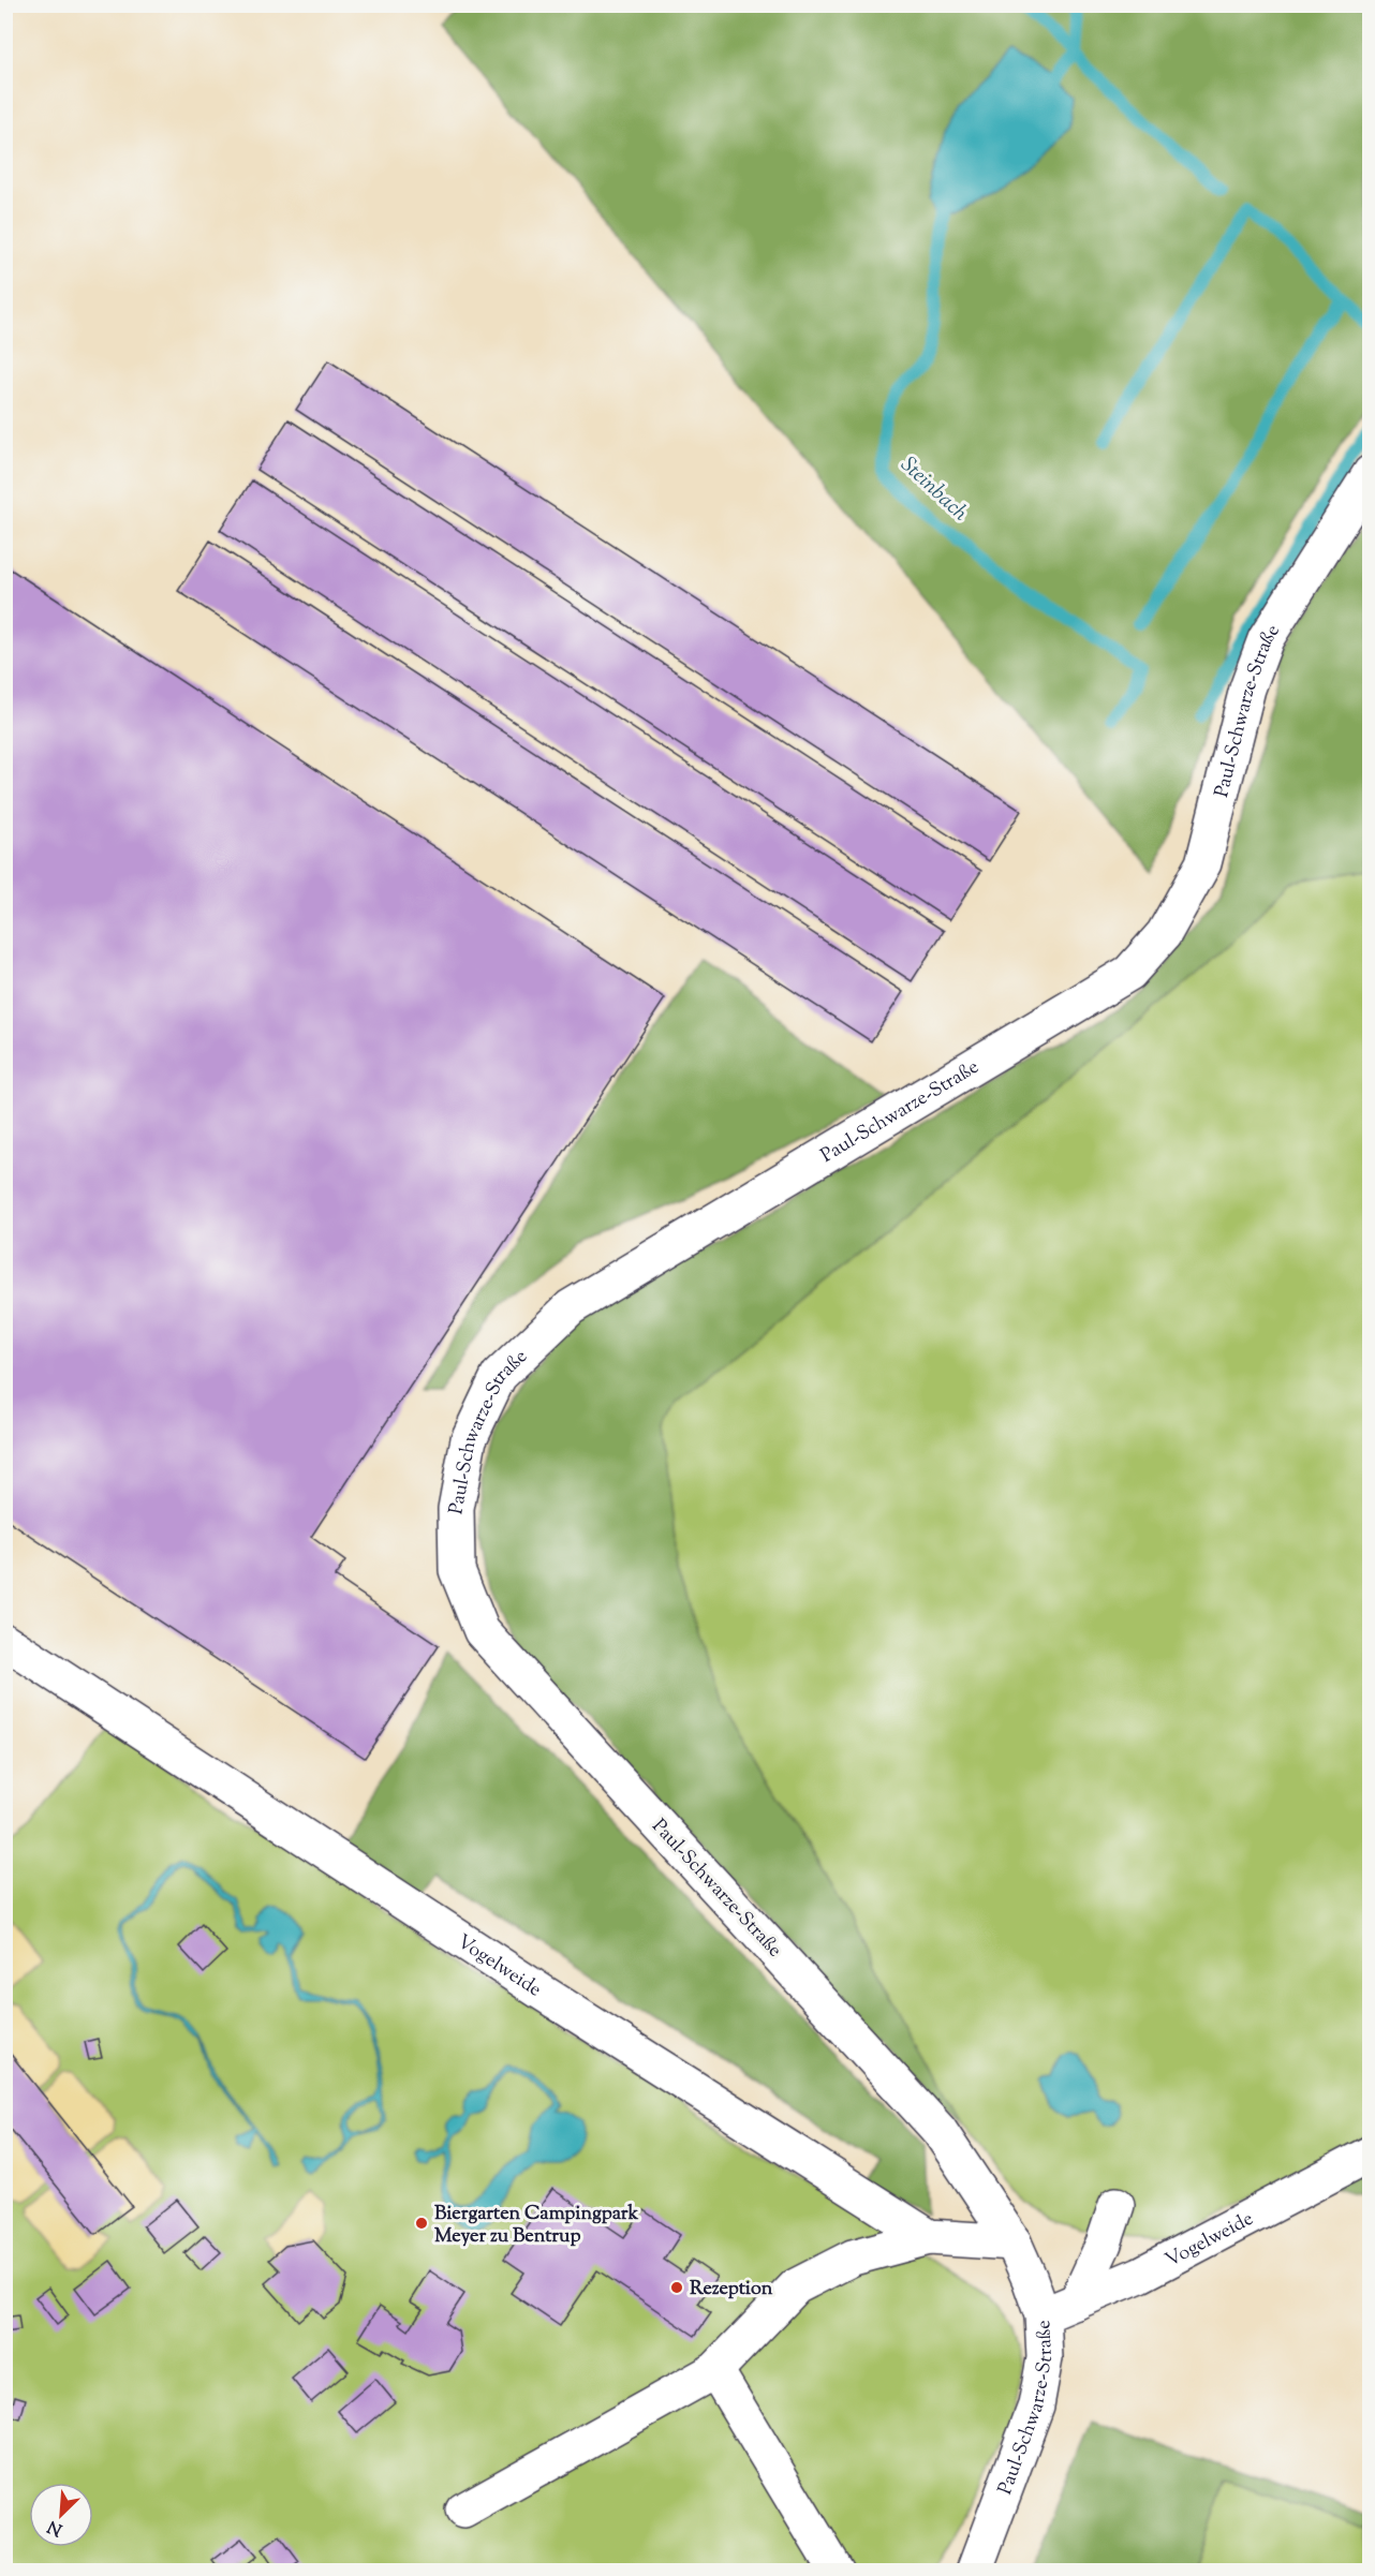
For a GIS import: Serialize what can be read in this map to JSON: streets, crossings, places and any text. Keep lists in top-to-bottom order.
{
  "streets": {
    "street": ["Paul-Schwarze-Straße", "Vogelweide"]
  },
  "crossings": [
    ["Paul-Schwarze-Straße", "Vogelweide"]
  ],
  "water": ["Steinbach"],
  "places": ["Biergarten Campingpark Meyer zu Bentrup", "Rezeption"],
  "north": "bottom left"
}
